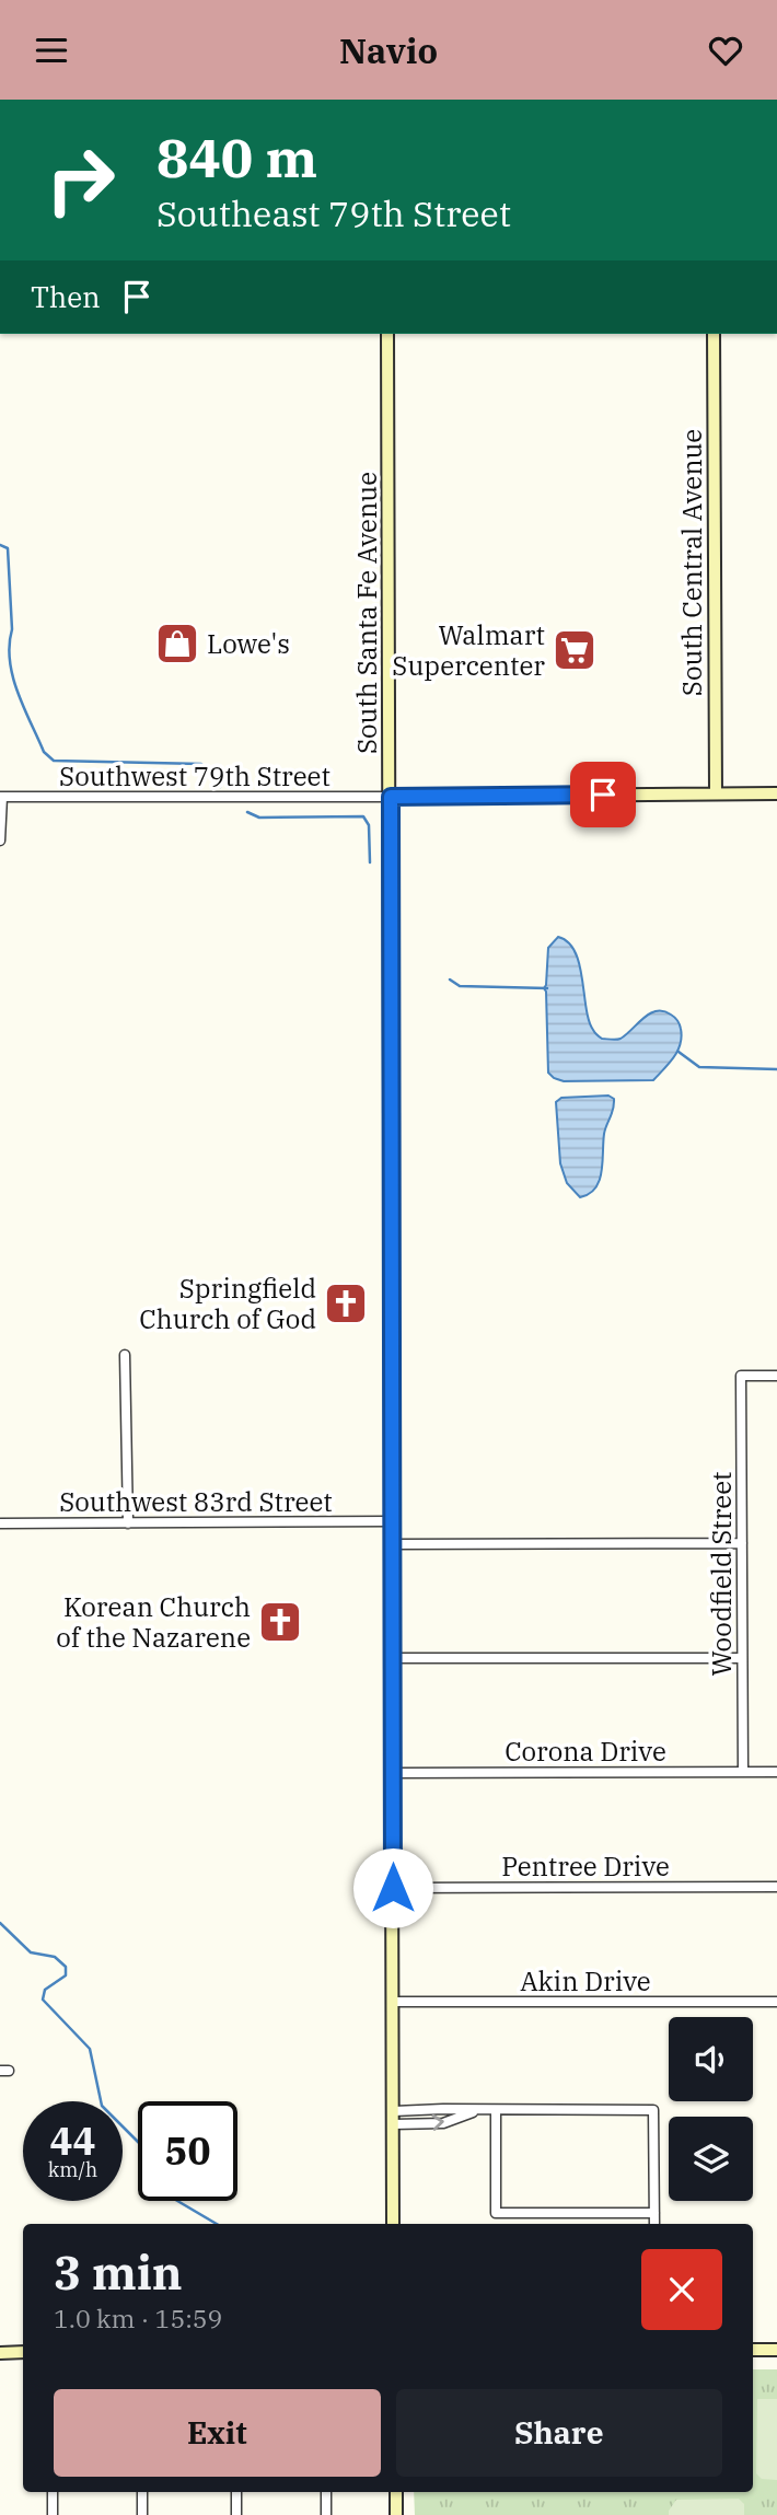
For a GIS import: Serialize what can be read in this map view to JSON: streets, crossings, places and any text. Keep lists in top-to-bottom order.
{
  "streets": {
    "main road": ["South Central Avenue", "South Santa Fe Avenue"],
    "street": [
      "Southwest 79th Street",
      "Southwest 83rd Street",
      "Woodfield Street",
      "Corona Drive",
      "Pentree Drive",
      "Akin Drive"
    ]
  },
  "crossings": [
    ["South Santa Fe Avenue", "Southwest 79th Street"],
    ["South Santa Fe Avenue", "Southwest 83rd Street"],
    ["South Santa Fe Avenue", "Corona Drive"],
    ["South Santa Fe Avenue", "Pentree Drive"],
    ["South Santa Fe Avenue", "Akin Drive"],
    ["Woodfield Street", "Corona Drive"]
  ],
  "places": {
    "shop": ["Lowe's"],
    "supermarket": ["Walmart Supercenter"],
    "church": ["Springfield Church of God", "Korean Church of the Nazarene"]
  },
  "page": {
    "header": "Navio",
    "turn": ["840 m", "Southeast 79th Street"],
    "then": "Then",
    "speed": "44 km/h",
    "limit": "50",
    "heading": ["3 min", "1.0 km · 15:59"],
    "buttons": ["Exit", "Share"]
  }
}
